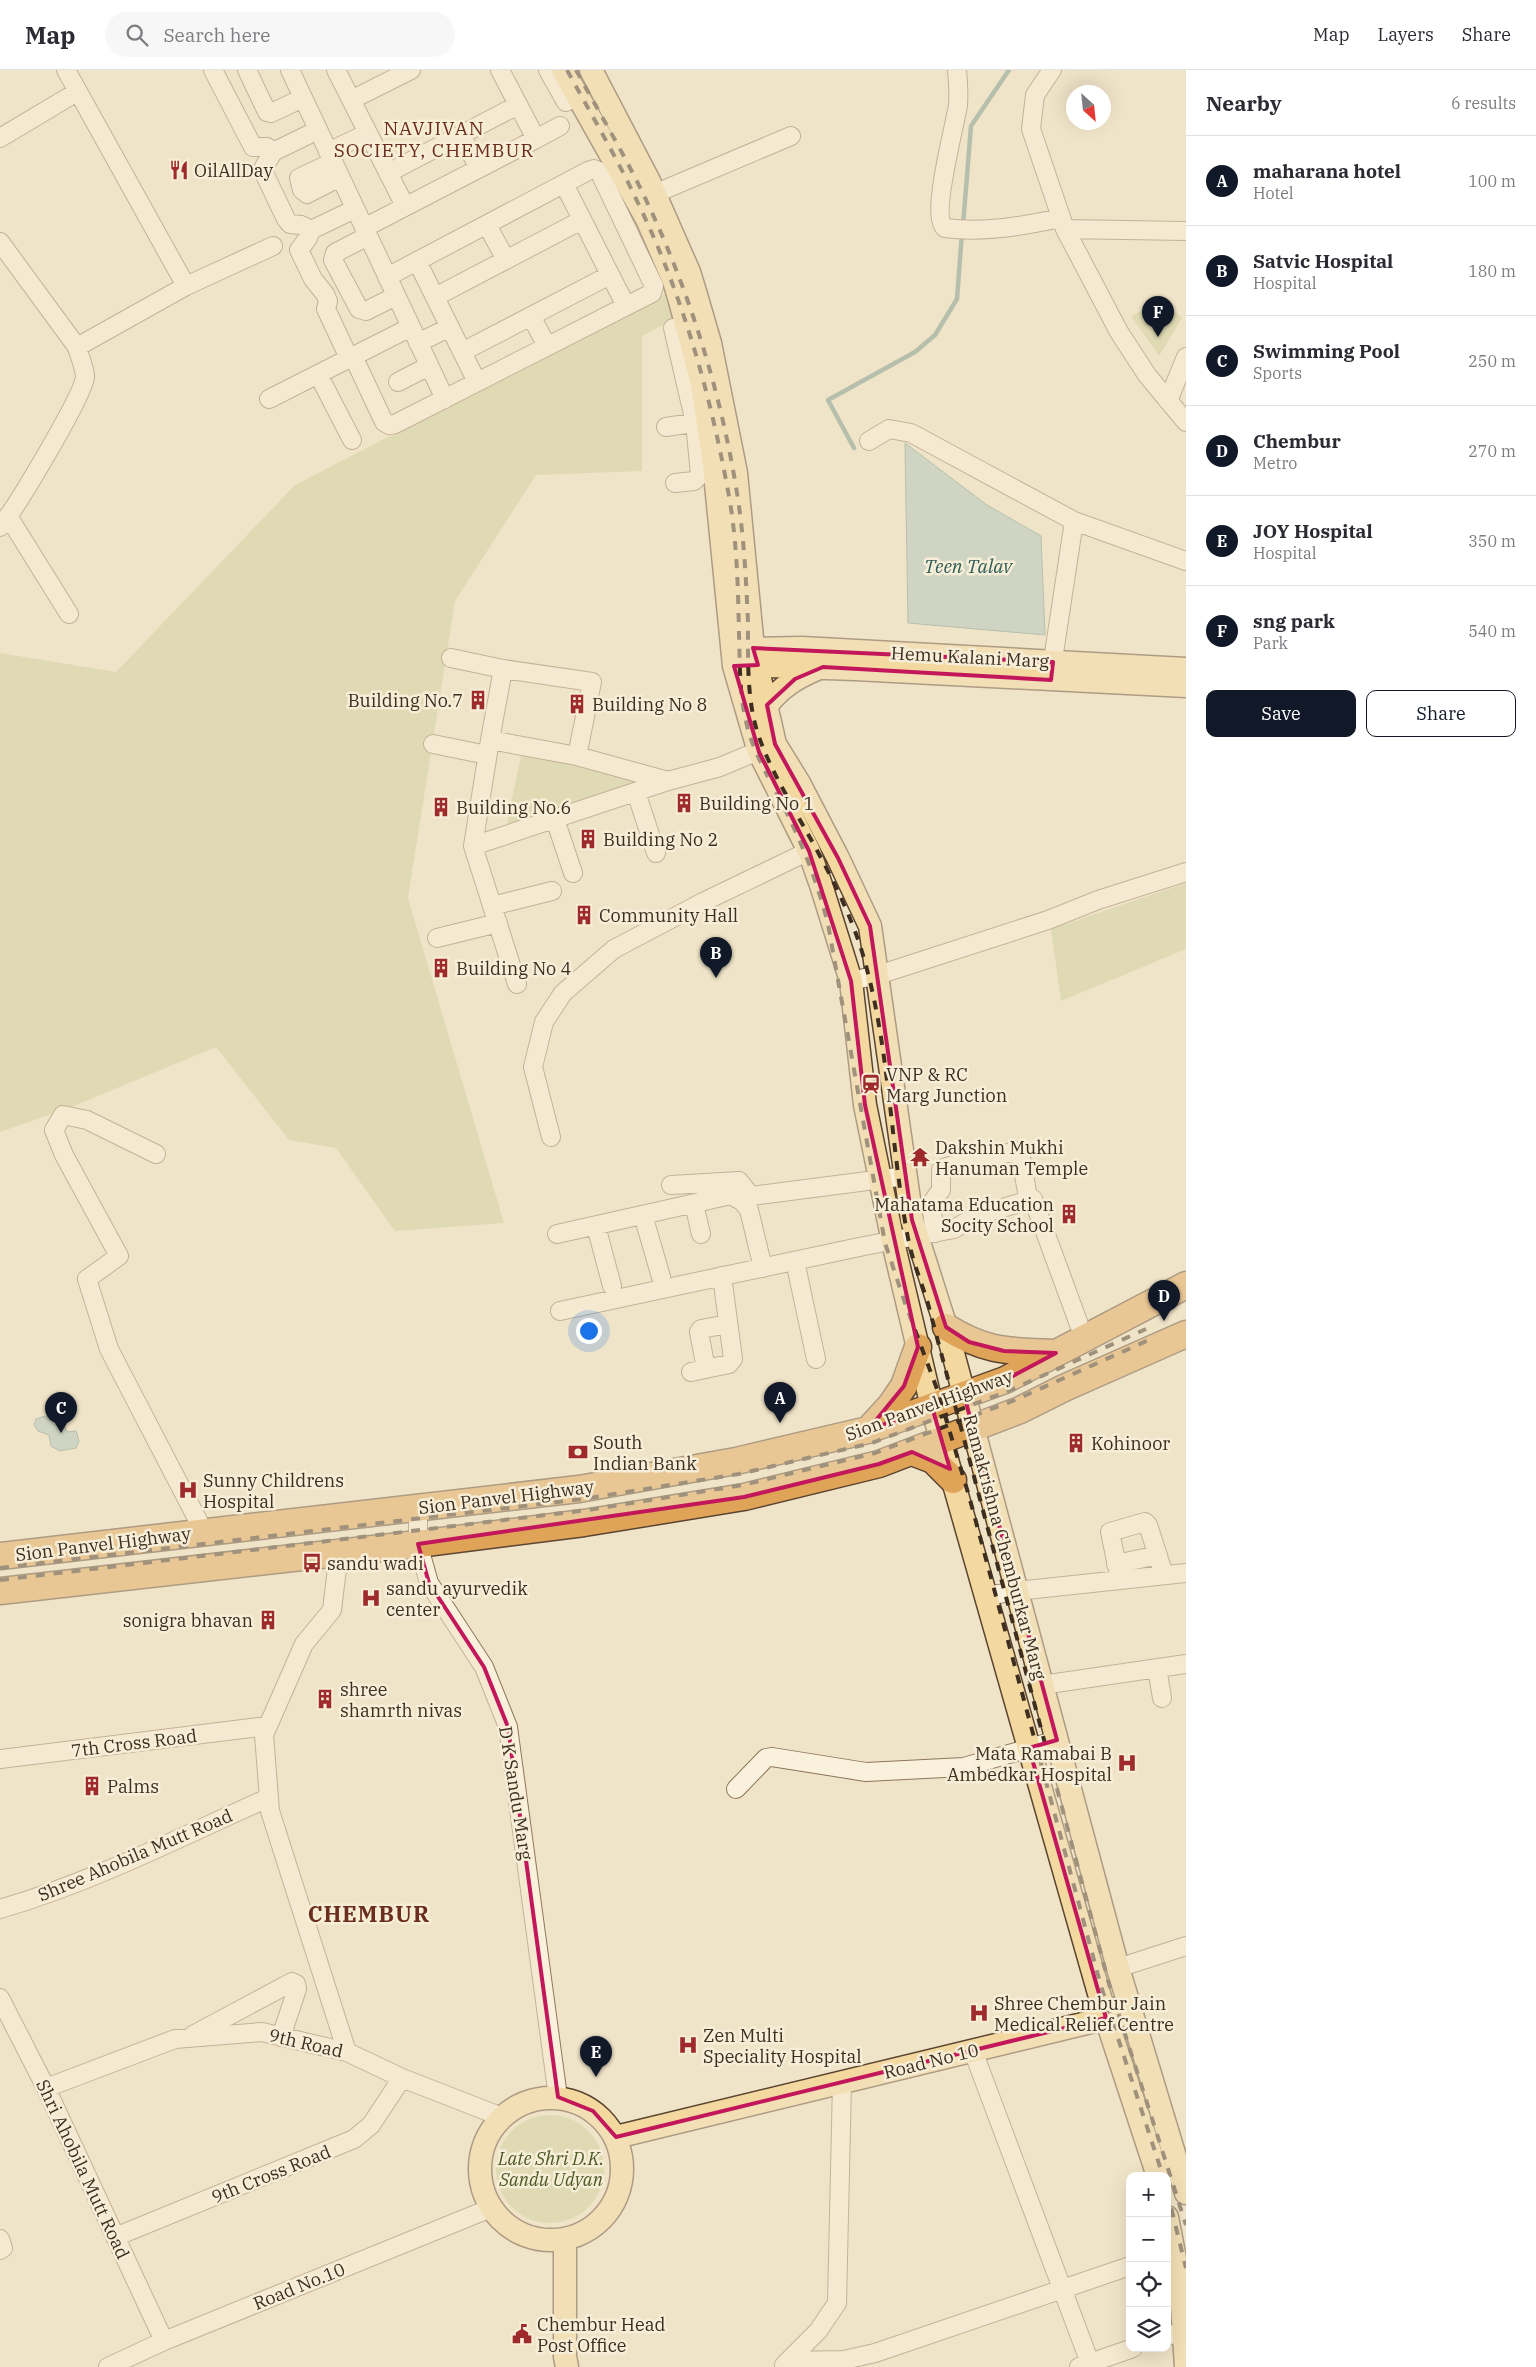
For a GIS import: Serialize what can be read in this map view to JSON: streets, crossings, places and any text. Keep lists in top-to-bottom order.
{
  "streets": {
    "highway": ["Sion Panvel Highway"],
    "main road": ["Hemu Kalani Marg", "Ramakrishna Chemburkar Marg", "Road No 10"],
    "street": [
      "7th Cross Road",
      "D K Sandu Marg",
      "Shree Ahobila Mutt Road",
      "9th Road",
      "Shri Ahobila Mutt Road",
      "9th Cross Road",
      "Road No.10"
    ]
  },
  "crossings": [
    ["Hemu Kalani Marg", "Ramakrishna Chemburkar Marg"],
    ["Sion Panvel Highway", "Ramakrishna Chemburkar Marg"],
    ["Sion Panvel Highway", "D K Sandu Marg"],
    ["Ramakrishna Chemburkar Marg", "Road No 10"],
    ["D K Sandu Marg", "9th Road"],
    ["D K Sandu Marg", "Road No 10"],
    ["D K Sandu Marg", "Road No.10"],
    ["9th Road", "Road No 10"],
    ["9th Road", "Shri Ahobila Mutt Road"],
    ["9th Road", "9th Cross Road"],
    ["9th Road", "Road No.10"],
    ["Road No 10", "Road No.10"],
    ["Shri Ahobila Mutt Road", "9th Cross Road"],
    ["Shri Ahobila Mutt Road", "Road No.10"]
  ],
  "districts": ["NAVJIVAN SOCIETY, CHEMBUR", "CHEMBUR"],
  "water": ["Teen Talav"],
  "parks": ["Late Shri D.K. Sandu Udyan"],
  "places": {
    "restaurant": ["OilAllDay"],
    "building": [
      "Building No.7",
      "Building No 8",
      "Building No 1",
      "Building No.6",
      "Building No 2",
      "Community Hall",
      "Building No 4",
      "Mahatama Education Socity School",
      "Kohinoor",
      "sonigra bhavan",
      "shree shamrth nivas",
      "Palms"
    ],
    "station": ["VNP & RC Marg Junction"],
    "temple": ["Dakshin Mukhi Hanuman Temple"],
    "bank": ["South Indian Bank"],
    "hospital": [
      "Sunny Childrens Hospital",
      "sandu ayurvedik center",
      "Mata Ramabai B Ambedkar Hospital",
      "Shree Chembur Jain Medical Relief Centre",
      "Zen Multi Speciality Hospital"
    ],
    "bus stop": ["sandu wadi"],
    "public building": ["Chembur Head Post Office"]
  },
  "north": "bottom right",
  "page": {
    "header": "Map",
    "search": "Search here",
    "nav": ["Map", "Layers", "Share"],
    "heading": ["Nearby", "6 results"],
    "list": [
      {
        "mark": "A",
        "name": "maharana hotel",
        "note": "Hotel",
        "value": "100 m"
      },
      {
        "mark": "B",
        "name": "Satvic Hospital",
        "note": "Hospital",
        "value": "180 m"
      },
      {
        "mark": "C",
        "name": "Swimming Pool",
        "note": "Sports",
        "value": "250 m"
      },
      {
        "mark": "D",
        "name": "Chembur",
        "note": "Metro",
        "value": "270 m"
      },
      {
        "mark": "E",
        "name": "JOY Hospital",
        "note": "Hospital",
        "value": "350 m"
      },
      {
        "mark": "F",
        "name": "sng park",
        "note": "Park",
        "value": "540 m"
      }
    ],
    "pins": [
      "F",
      "B",
      "D",
      "A",
      "C",
      "E"
    ],
    "buttons": ["Save", "Share"],
    "map_buttons": ["+", "−"]
  }
}
